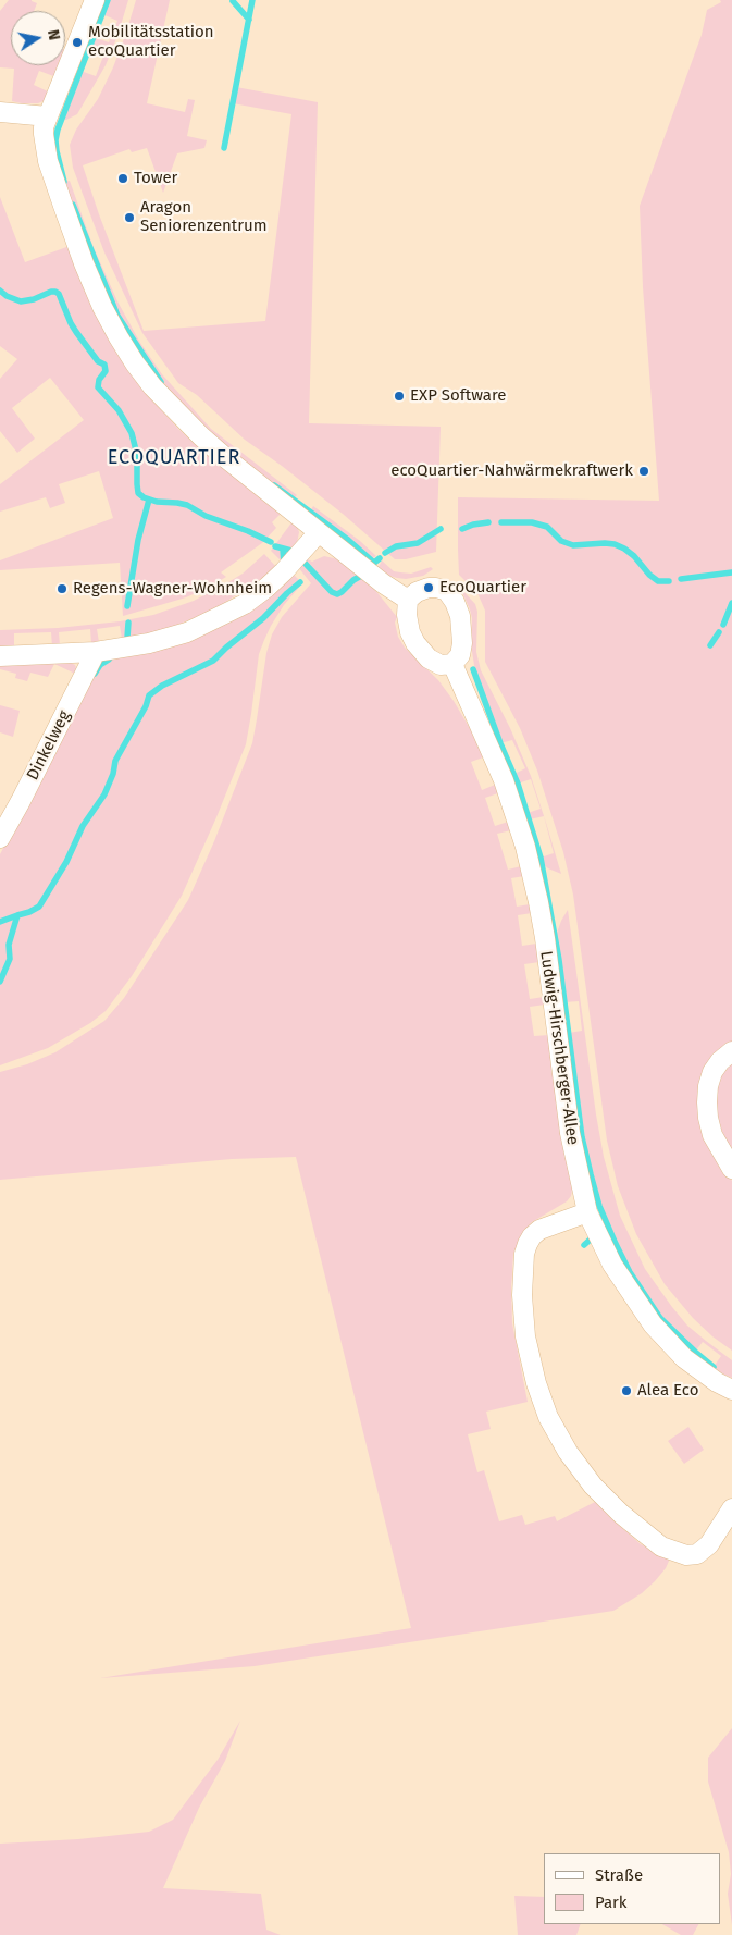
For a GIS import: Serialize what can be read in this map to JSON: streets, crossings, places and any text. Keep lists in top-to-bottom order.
{
  "streets": {
    "street": ["Dinkelweg", "Ludwig-Hirschberger-Allee"]
  },
  "districts": ["ECOQUARTIER"],
  "places": [
    "Mobilitätsstation ecoQuartier",
    "Tower",
    "Aragon Seniorenzentrum",
    "EXP Software",
    "ecoQuartier-Nahwärmekraftwerk",
    "EcoQuartier",
    "Regens-Wagner-Wohnheim",
    "Alea Eco"
  ],
  "legend": ["Straße", "Park"],
  "north": "right"
}
